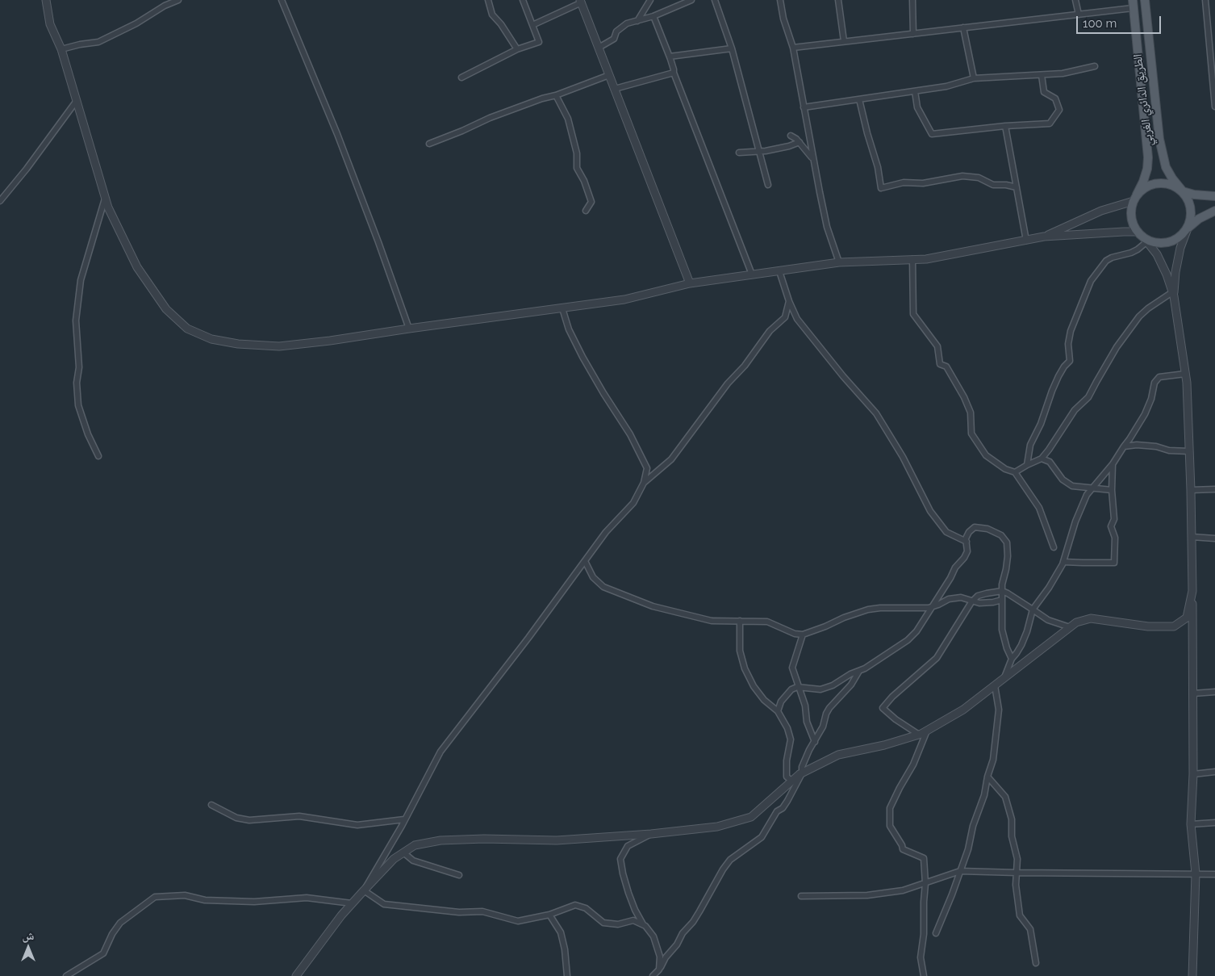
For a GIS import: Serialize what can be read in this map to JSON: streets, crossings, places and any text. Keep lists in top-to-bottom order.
{
  "streets": {
    "main road": ["الطريق الدائري الغربي"]
  },
  "scale_bar": "100 m",
  "north": "top"
}
